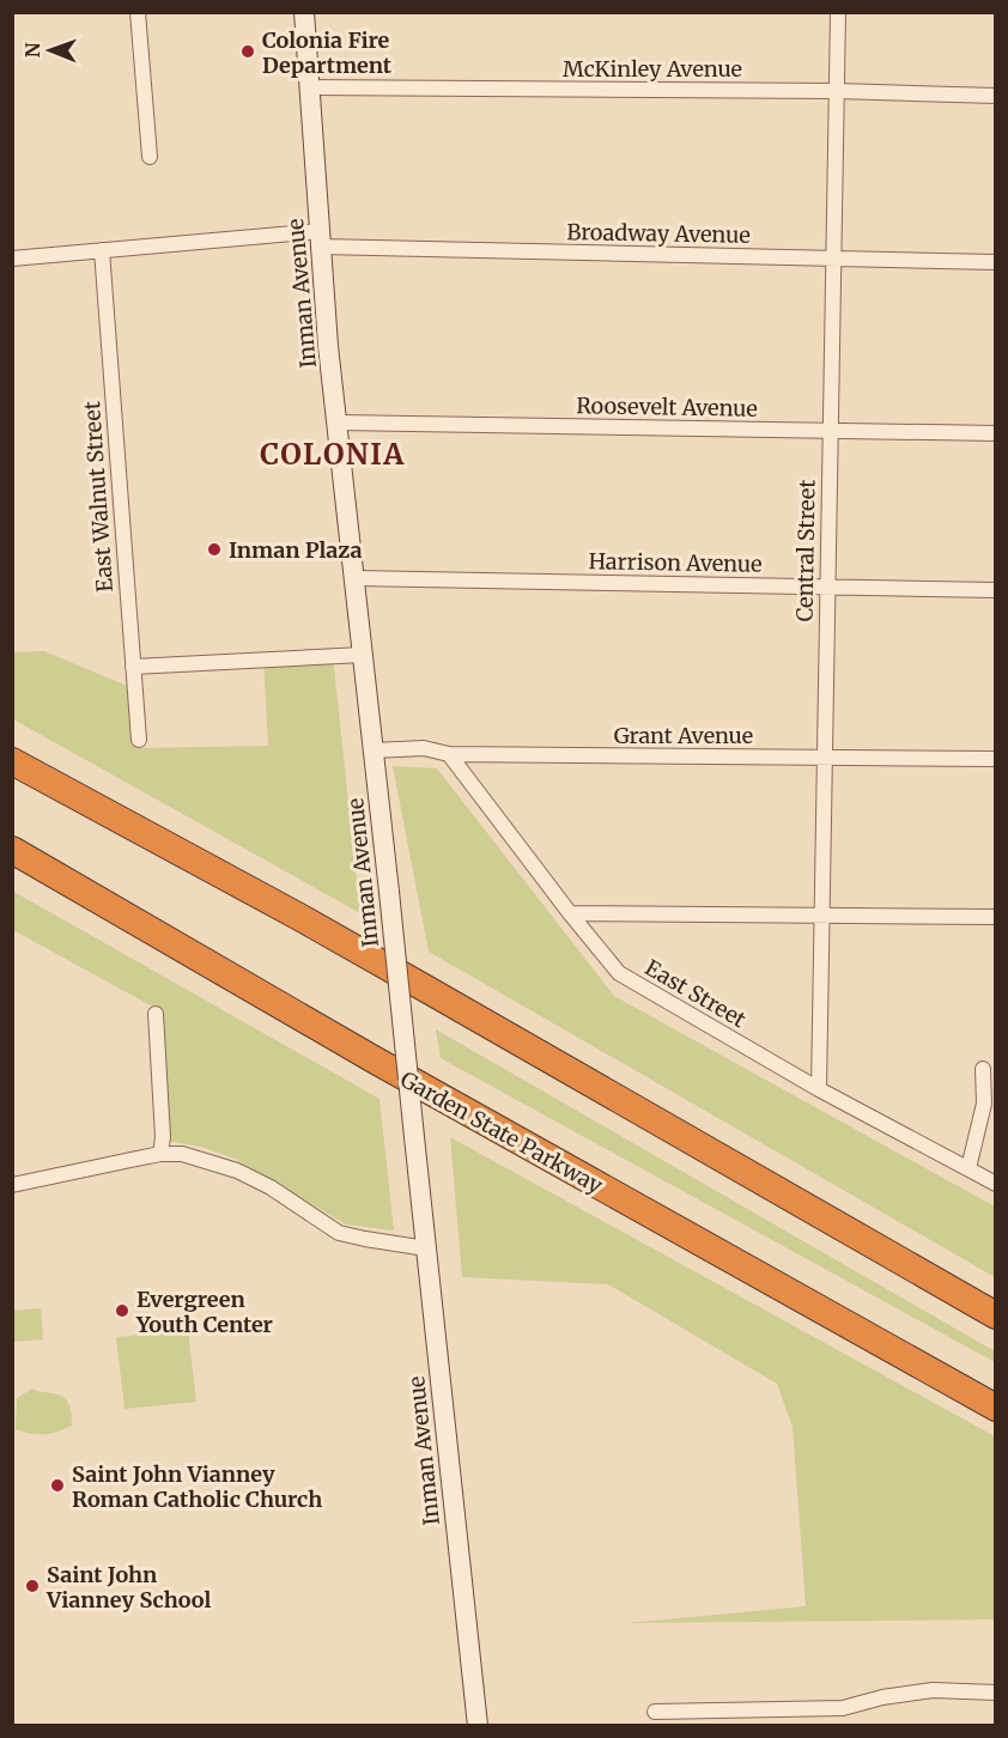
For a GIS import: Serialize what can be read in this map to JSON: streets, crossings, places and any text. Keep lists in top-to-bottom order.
{
  "streets": {
    "highway": ["Garden State Parkway"],
    "main road": ["Inman Avenue"],
    "street": [
      "McKinley Avenue",
      "Broadway Avenue",
      "Roosevelt Avenue",
      "East Walnut Street",
      "Central Street",
      "Harrison Avenue",
      "Grant Avenue",
      "East Street"
    ]
  },
  "crossings": [
    ["McKinley Avenue", "Inman Avenue"],
    ["McKinley Avenue", "Central Street"],
    ["Broadway Avenue", "Inman Avenue"],
    ["Broadway Avenue", "East Walnut Street"],
    ["Broadway Avenue", "Central Street"],
    ["Inman Avenue", "Roosevelt Avenue"],
    ["Inman Avenue", "Harrison Avenue"],
    ["Inman Avenue", "Grant Avenue"],
    ["Roosevelt Avenue", "Central Street"],
    ["Central Street", "Harrison Avenue"],
    ["Central Street", "Grant Avenue"],
    ["Central Street", "East Street"],
    ["Grant Avenue", "East Street"]
  ],
  "districts": ["COLONIA"],
  "places": [
    "Colonia Fire Department",
    "Inman Plaza",
    "Evergreen Youth Center",
    "Saint John Vianney Roman Catholic Church",
    "Saint John Vianney School"
  ],
  "north": "left"
}
